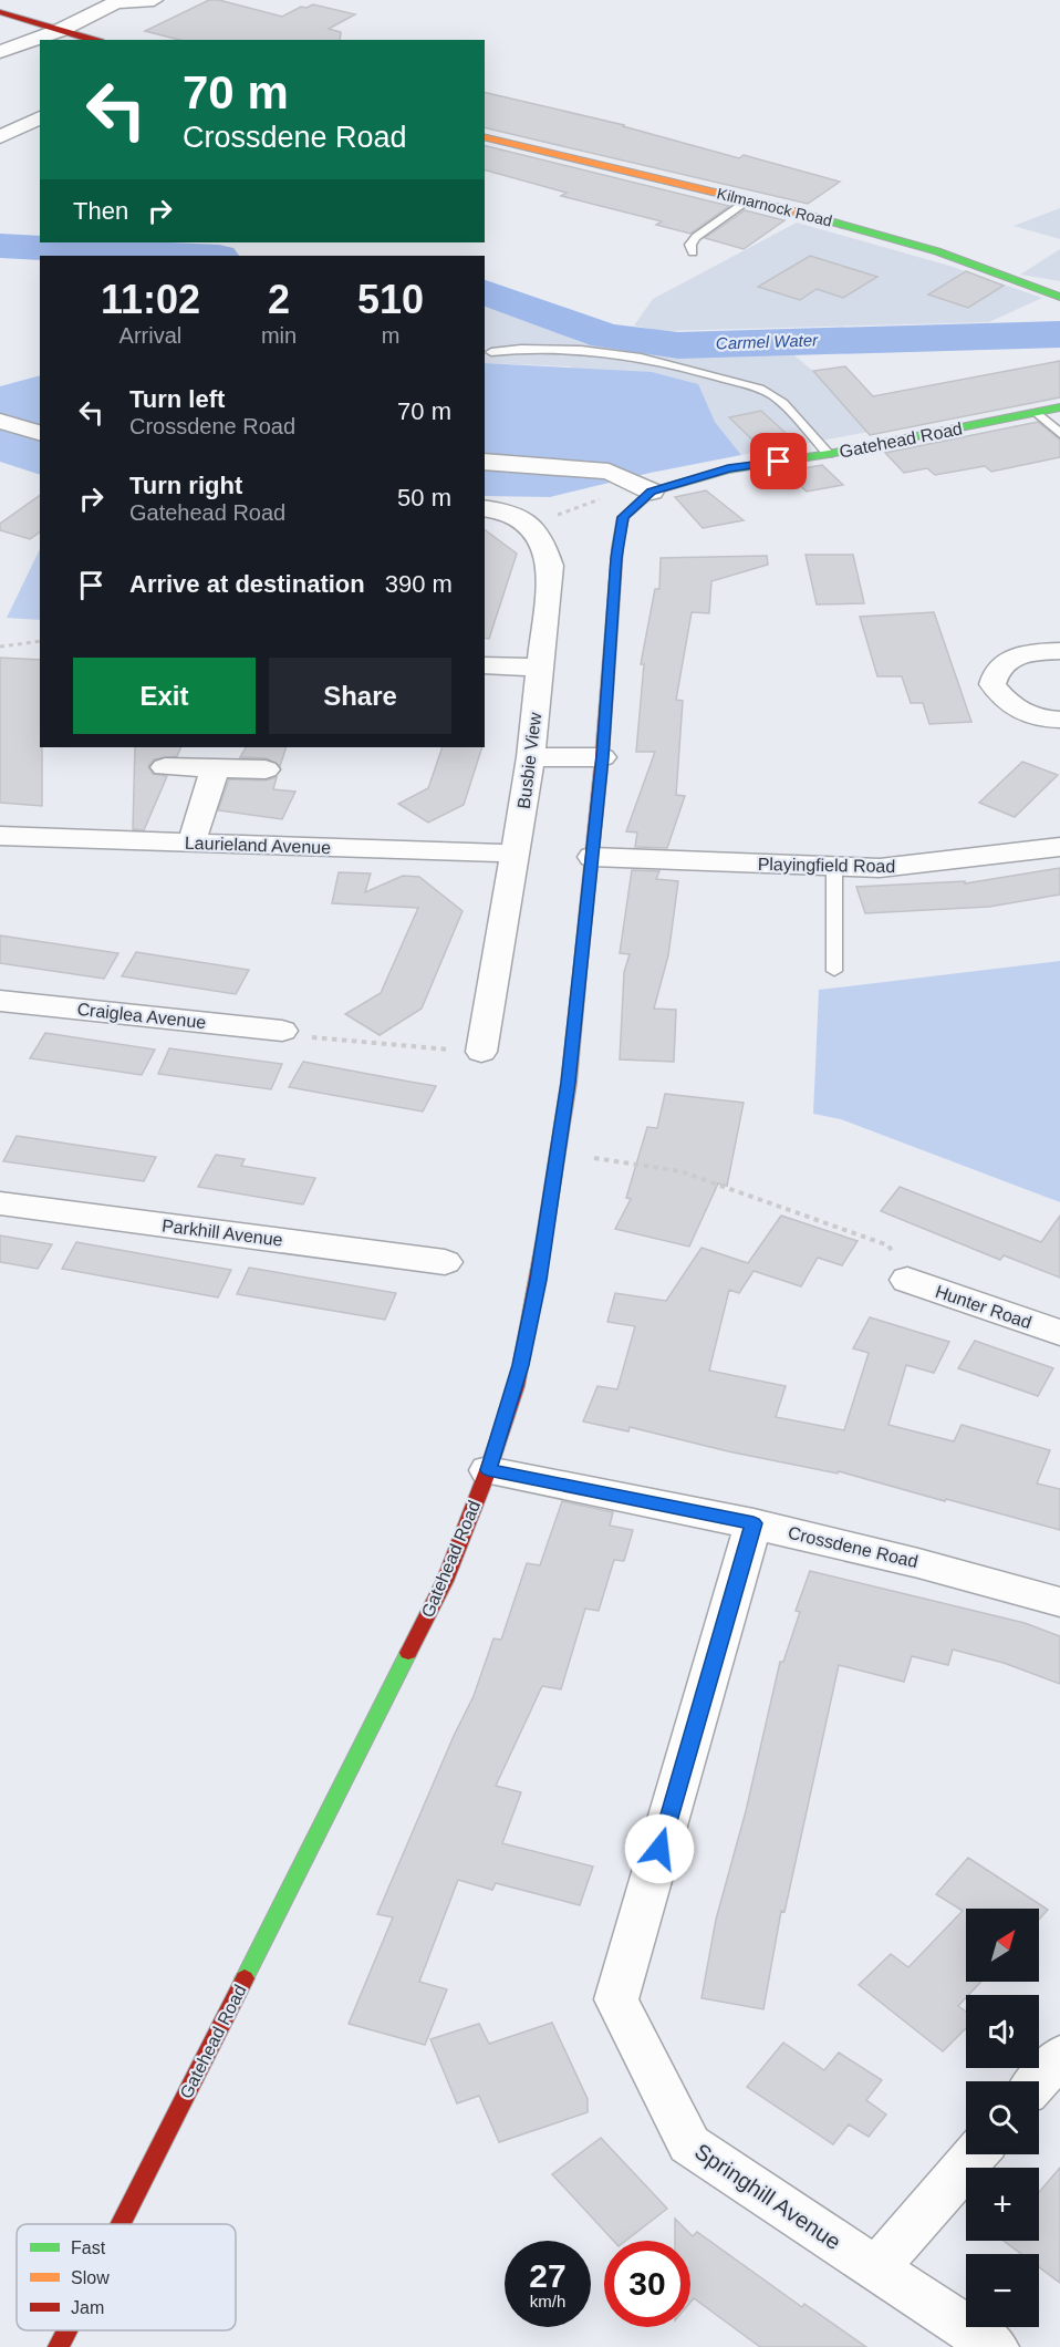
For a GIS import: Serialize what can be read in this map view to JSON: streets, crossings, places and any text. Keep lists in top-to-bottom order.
{
  "streets": {
    "main road": ["Kilmarnock Road", "Gatehead Road"],
    "street": [
      "Busbie View",
      "Laurieland Avenue",
      "Playingfield Road",
      "Craiglea Avenue",
      "Parkhill Avenue",
      "Hunter Road",
      "Crossdene Road",
      "Springhill Avenue"
    ]
  },
  "crossings": [
    ["Gatehead Road", "Playingfield Road"],
    ["Gatehead Road", "Crossdene Road"],
    ["Busbie View", "Laurieland Avenue"],
    ["Crossdene Road", "Springhill Avenue"]
  ],
  "water": ["Carmel Water"],
  "legend": ["Fast", "Slow", "Jam"],
  "north": "top right",
  "page": {
    "turn": ["70 m", "Crossdene Road"],
    "then": "Then",
    "eta": [
      "11:02",
      "Arrival",
      "2",
      "min",
      "510",
      "m"
    ],
    "list": [
      {
        "name": "Turn left",
        "note": "Crossdene Road",
        "value": "70 m"
      },
      {
        "name": "Turn right",
        "note": "Gatehead Road",
        "value": "50 m"
      },
      {
        "name": "Arrive at destination",
        "value": "390 m"
      }
    ],
    "buttons": ["Exit", "Share"],
    "map_buttons": ["+", "−"],
    "speed": "27 km/h",
    "limit": "30"
  }
}
